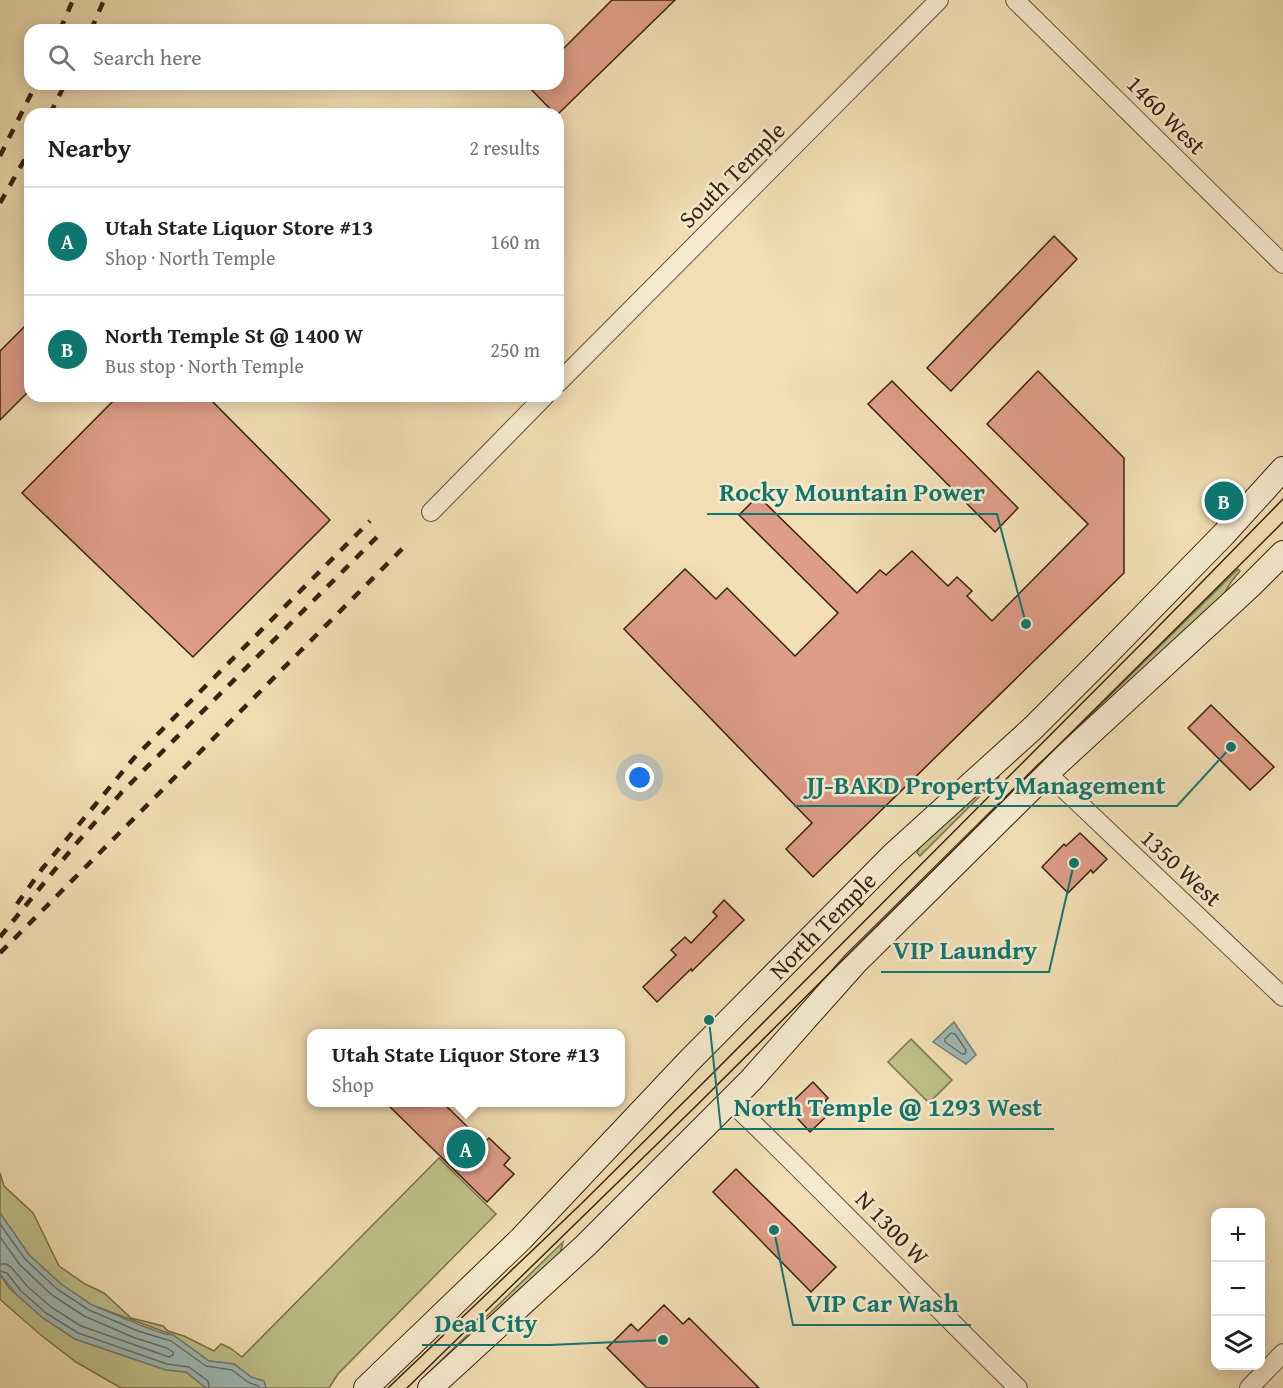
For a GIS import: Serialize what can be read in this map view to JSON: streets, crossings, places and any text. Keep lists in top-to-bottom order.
{
  "streets": {
    "main road": ["North Temple"],
    "street": [
      "1460 West",
      "South Temple",
      "1350 West",
      "N 1300 W"
    ]
  },
  "crossings": [
    ["1350 West", "North Temple"],
    ["North Temple", "N 1300 W"]
  ],
  "places": [
    "Rocky Mountain Power",
    "JJ-BAKD Property Management",
    "VIP Laundry",
    "North Temple @ 1293 West",
    "VIP Car Wash",
    "Deal City"
  ],
  "page": {
    "search": "Search here",
    "heading": ["Nearby", "2 results"],
    "list": [
      {
        "mark": "A",
        "name": "Utah State Liquor Store #13",
        "note": "Shop · North Temple",
        "value": "160 m"
      },
      {
        "mark": "B",
        "name": "North Temple St @ 1400 W",
        "note": "Bus stop · North Temple",
        "value": "250 m"
      }
    ],
    "pins": ["B", "A"],
    "popup": ["Utah State Liquor Store #13", "Shop"],
    "map_buttons": ["+", "−"]
  }
}
